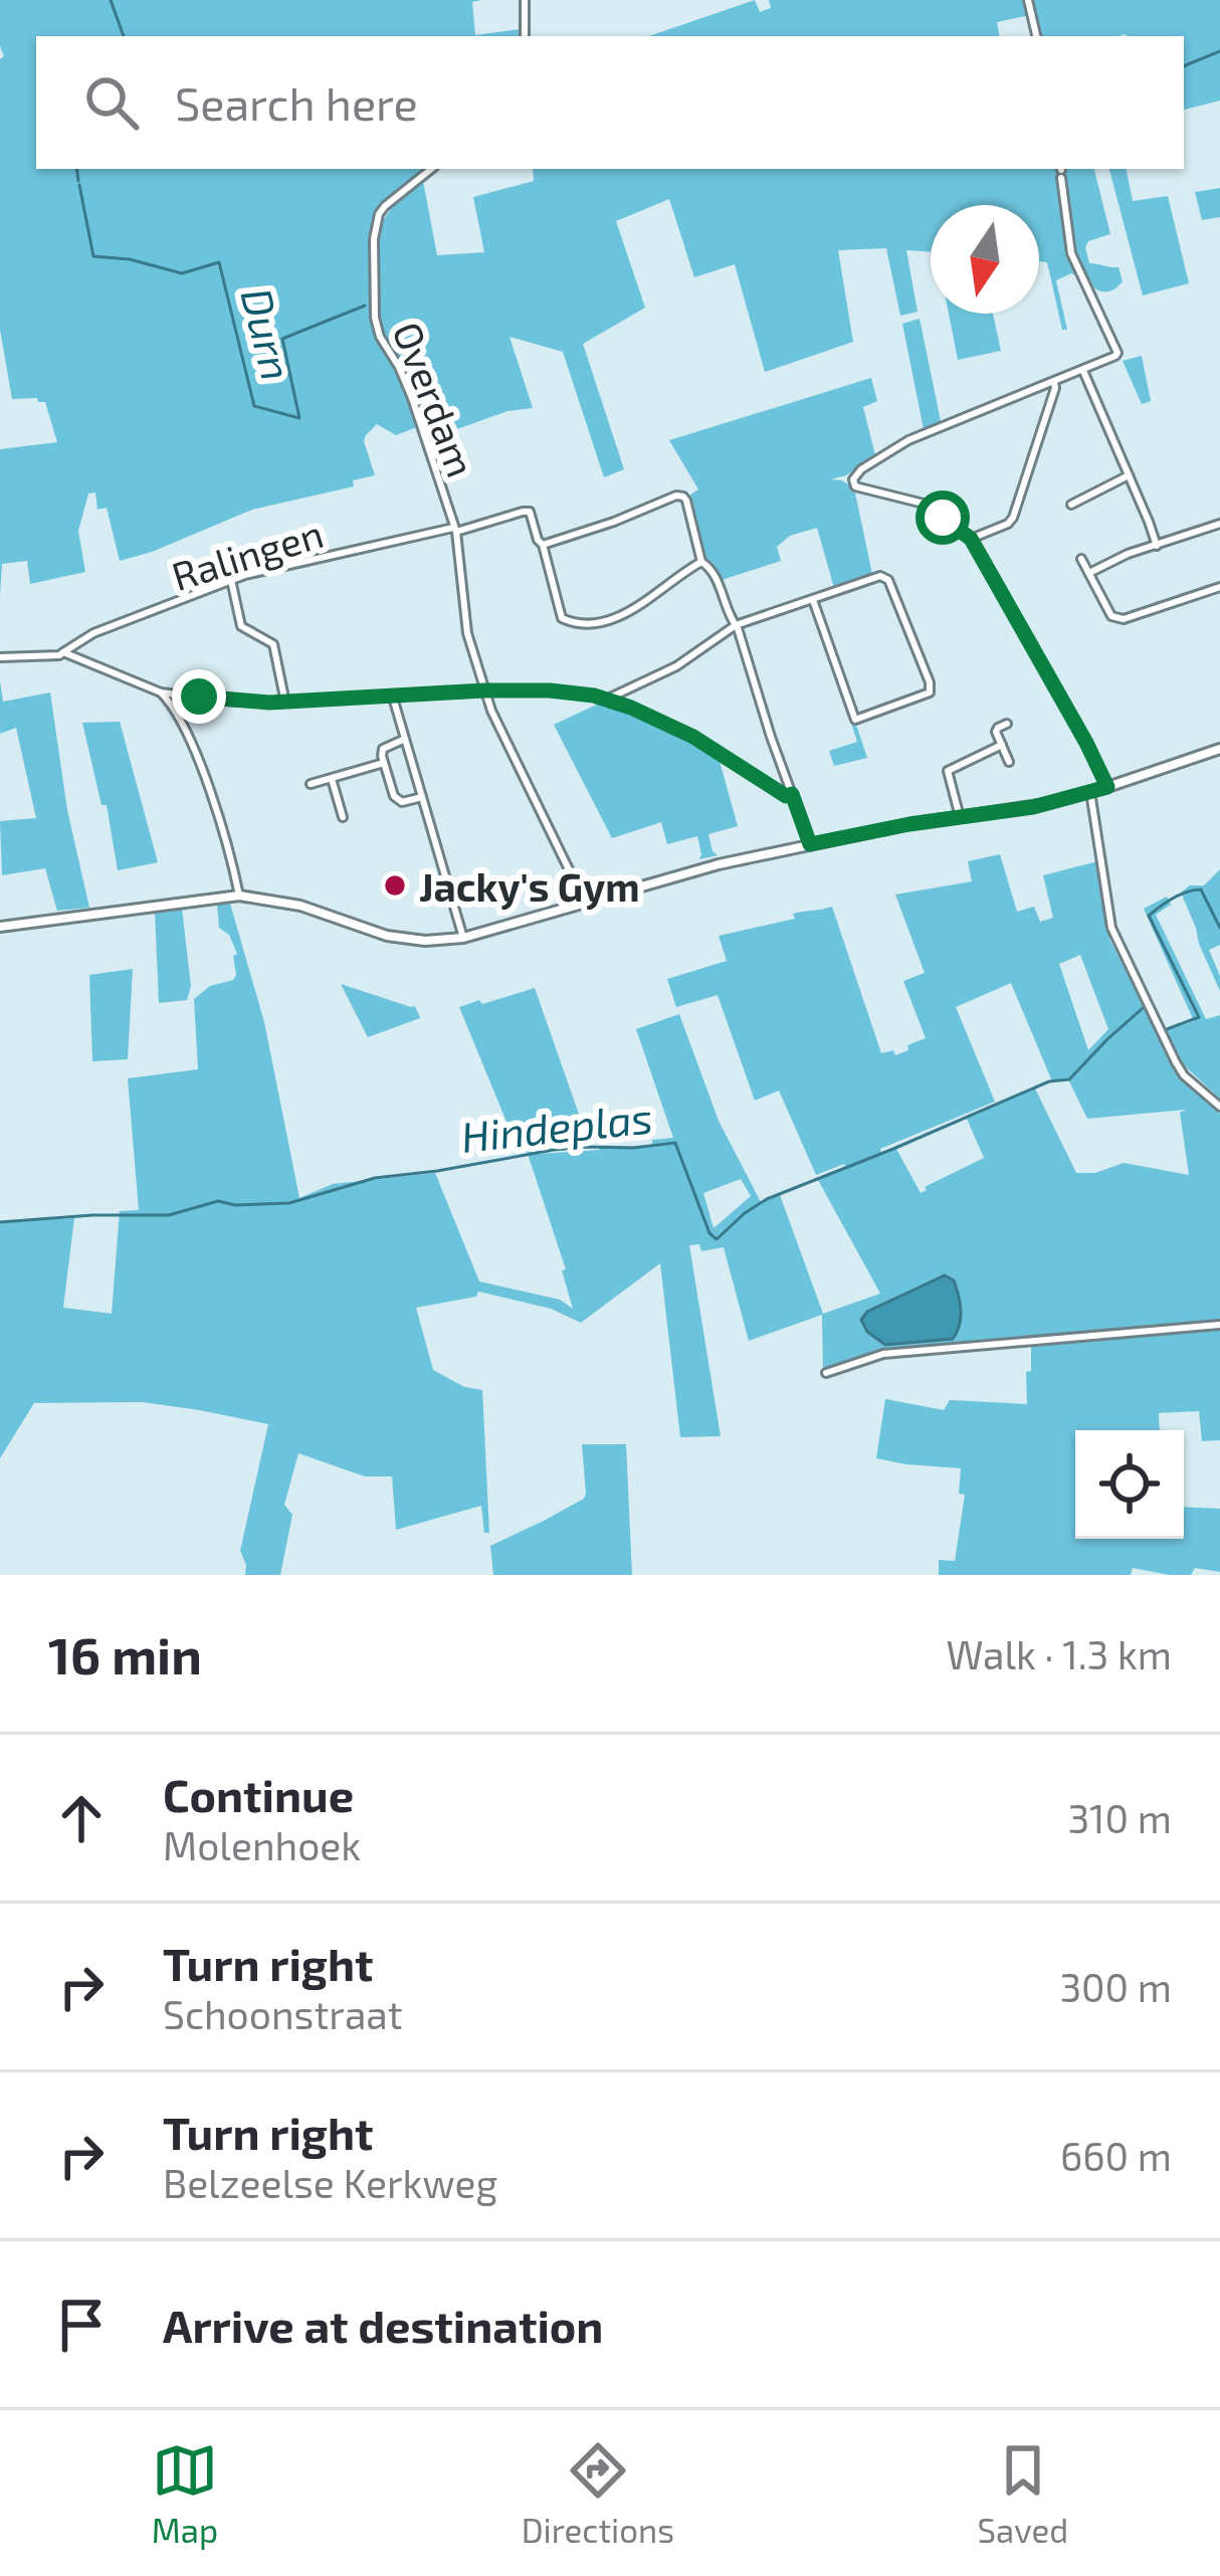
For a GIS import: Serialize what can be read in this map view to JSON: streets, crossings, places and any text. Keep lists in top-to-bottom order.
{
  "streets": {
    "street": ["Overdam", "Ralingen"]
  },
  "crossings": [
    ["Overdam", "Ralingen"]
  ],
  "water": ["Durn", "Hindeplas"],
  "places": ["Jacky's Gym"],
  "north": "bottom",
  "page": {
    "search": "Search here",
    "heading": ["16 min", "Walk · 1.3 km"],
    "list": [
      ["Continue", "Molenhoek", "310 m"],
      ["Turn right", "Schoonstraat", "300 m"],
      ["Turn right", "Belzeelse Kerkweg", "660 m"],
      "Arrive at destination"
    ],
    "nav": ["Map", "Directions", "Saved"]
  }
}
